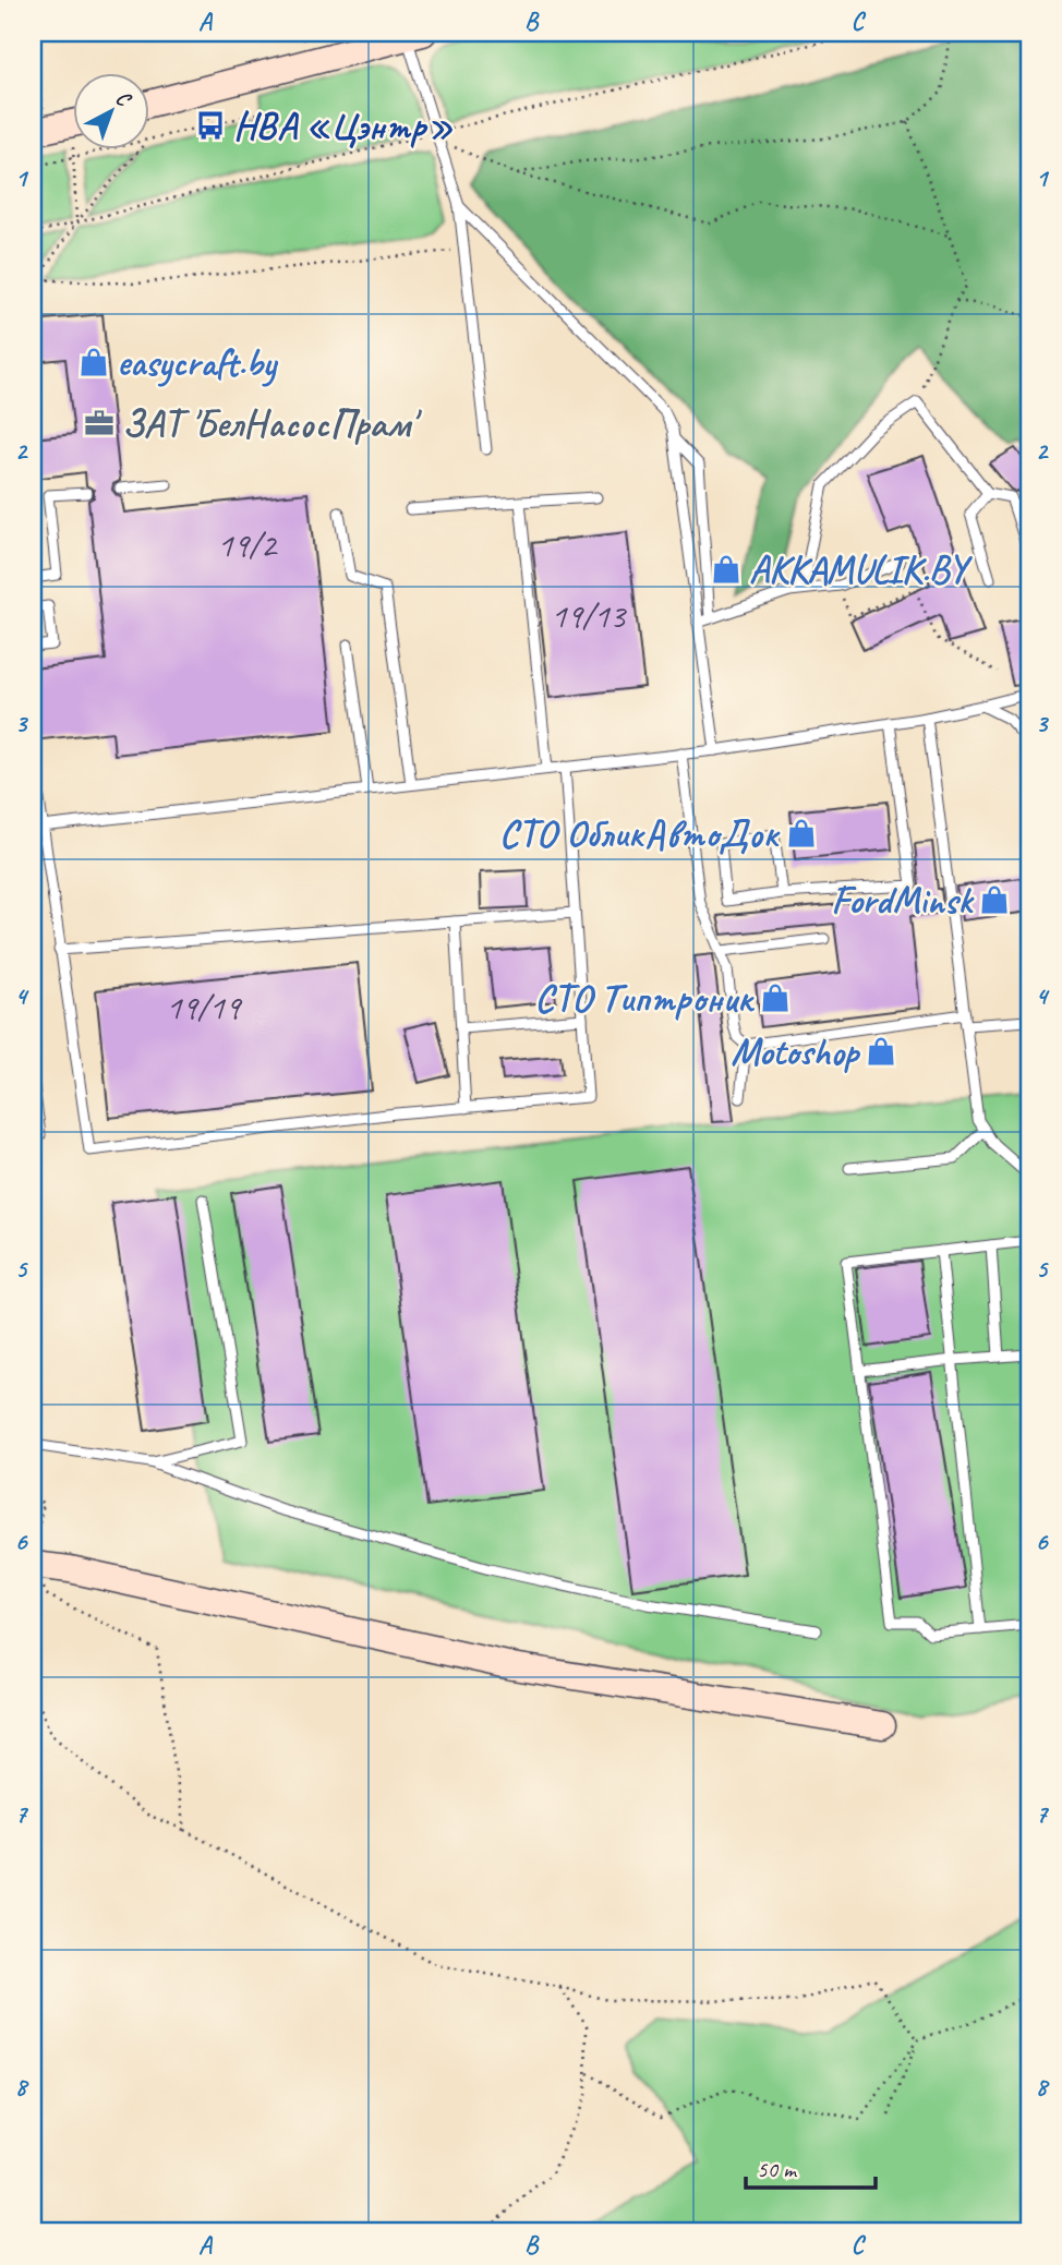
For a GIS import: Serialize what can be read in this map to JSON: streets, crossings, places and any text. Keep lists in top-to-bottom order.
{
  "places": {
    "bus stop": ["НВА «Цэнтр»"],
    "shop": [
      "easycraft.by",
      "AKKAMULIK.BY",
      "СТО ОбликАвтоДок",
      "FordMinsk",
      "СТО Типтроник",
      "Motoshop"
    ],
    "office": ["ЗАТ 'БелНасосПрам'"]
  },
  "house_numbers": ["19/2", "19/13", "19/19"],
  "scale_bar": "50 m",
  "north": "top right",
  "grid": {
    "columns": ["A", "B", "C"],
    "rows": [
      "1",
      "2",
      "3",
      "4",
      "5",
      "6",
      "7",
      "8"
    ]
  }
}
